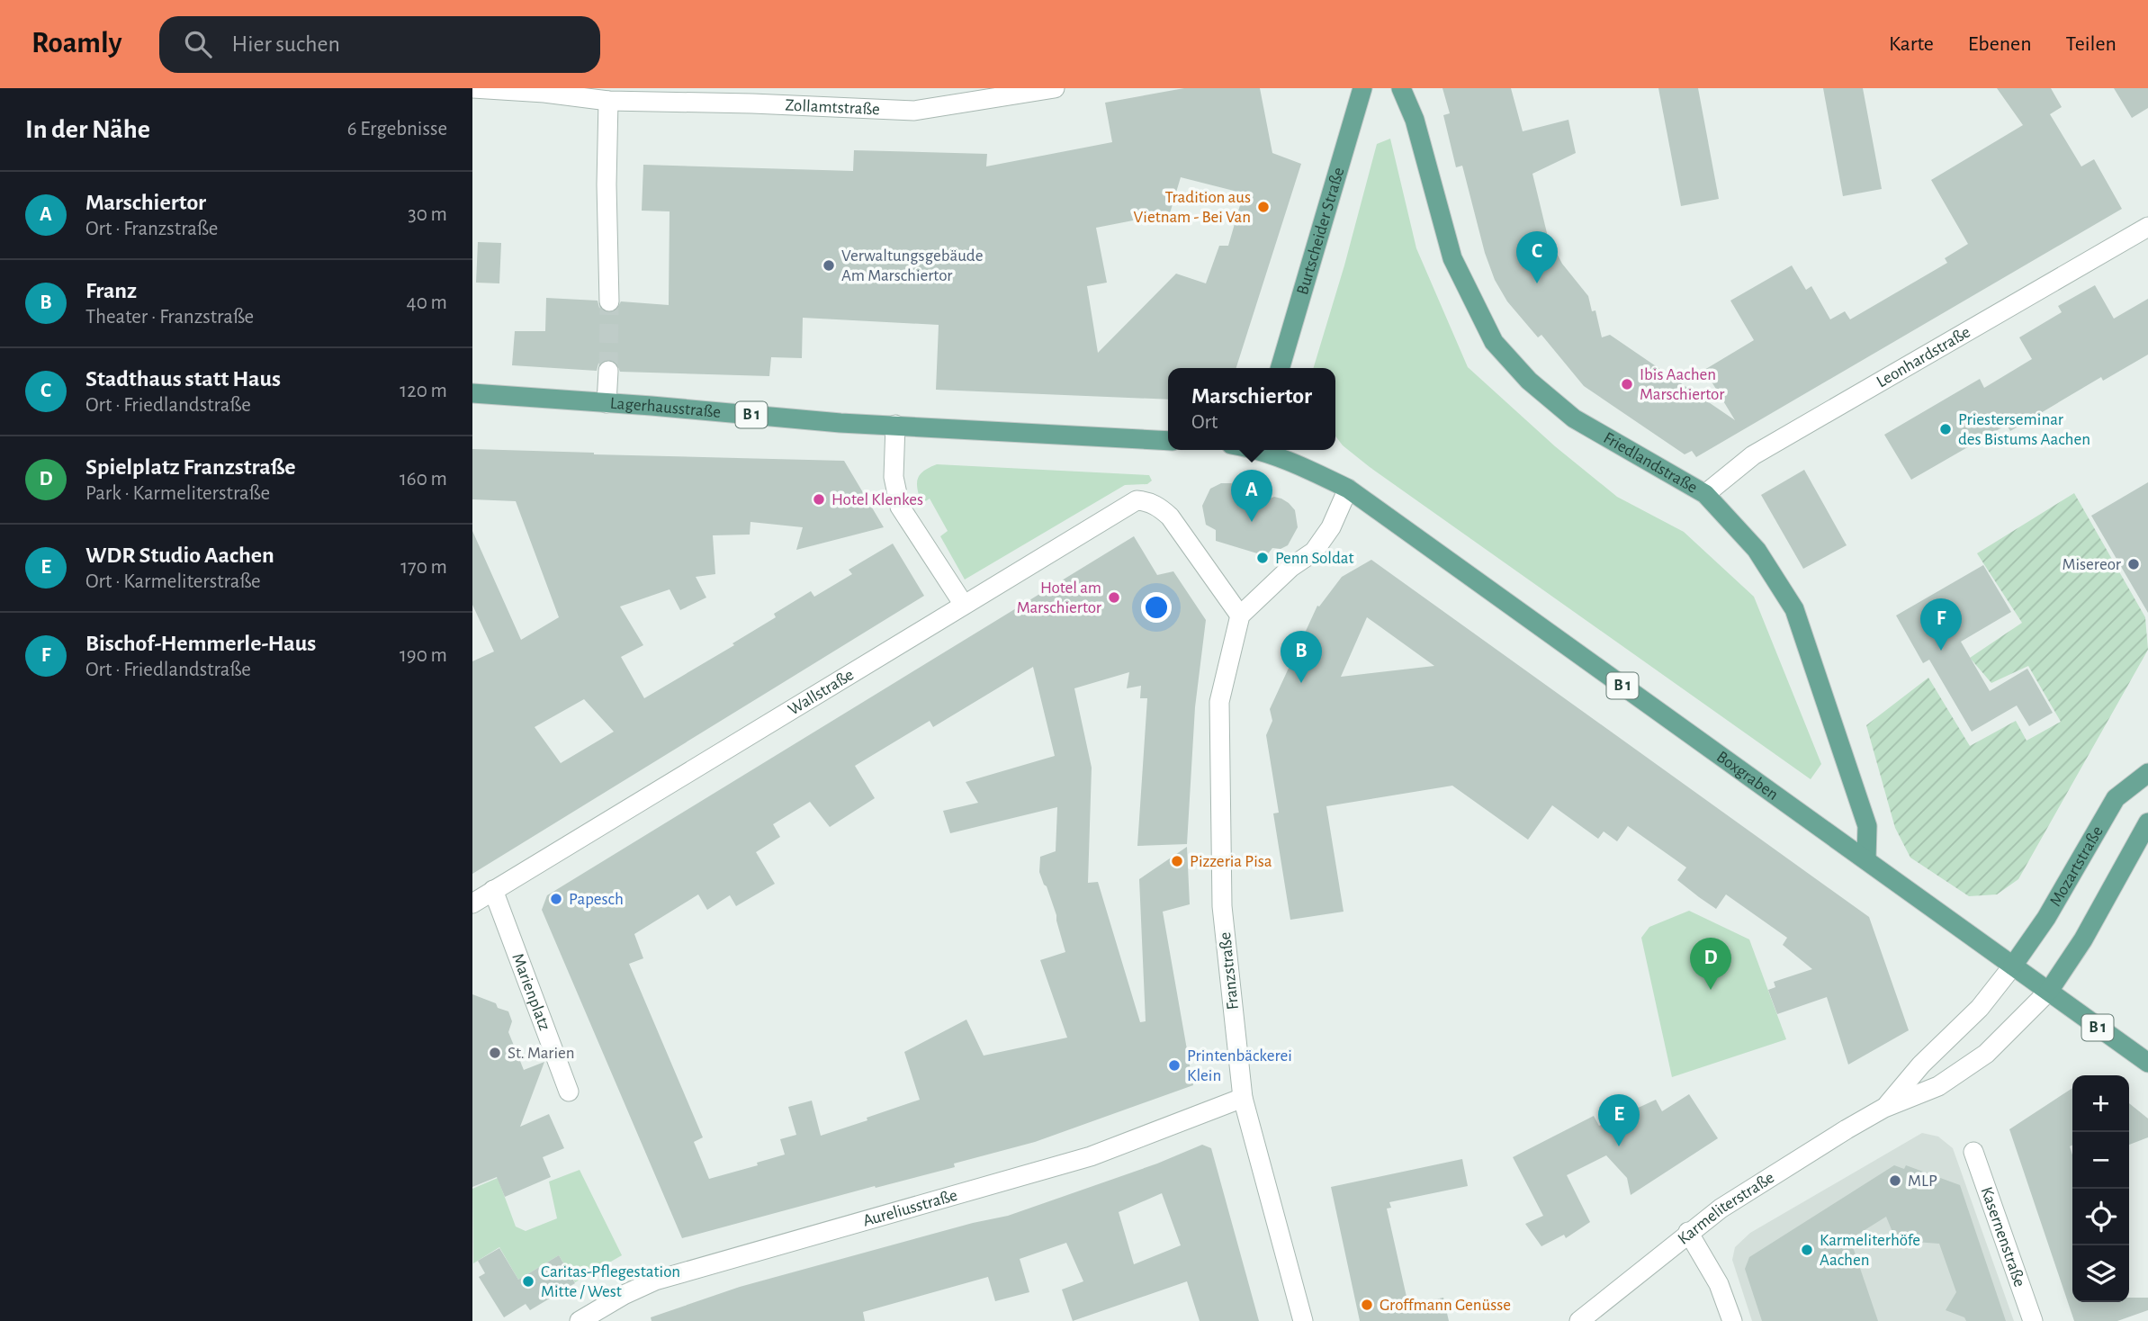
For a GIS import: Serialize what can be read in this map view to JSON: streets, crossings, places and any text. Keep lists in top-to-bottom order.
{
  "streets": {
    "main road": [
      "Burtscheider Straße",
      "Lagerhausstraße",
      "B 1",
      "Friedlandstraße",
      "Boxgraben",
      "Mozartstraße"
    ],
    "street": [
      "Zollamtstraße",
      "Leonhardstraße",
      "Wallstraße",
      "Franzstraße",
      "Marienplatz",
      "Karmeliterstraße",
      "Aureliusstraße",
      "Kasernenstraße"
    ]
  },
  "crossings": [
    ["Leonhardstraße", "Friedlandstraße"],
    ["B 1", "Boxgraben"],
    ["Friedlandstraße", "Boxgraben"],
    ["Wallstraße", "Franzstraße"],
    ["Wallstraße", "Marienplatz"],
    ["Boxgraben", "Mozartstraße"],
    ["Boxgraben", "Karmeliterstraße"],
    ["Mozartstraße", "Karmeliterstraße"],
    ["Franzstraße", "Aureliusstraße"]
  ],
  "places": [
    "Tradition aus Vietnam - Bei Van",
    "Verwaltungsgebäude Am Marschiertor",
    "Ibis Aachen Marschiertor",
    "Priesterseminar des Bistums Aachen",
    "Hotel Klenkes",
    "Penn Soldat",
    "Misereor",
    "Hotel am Marschiertor",
    "Pizzeria Pisa",
    "Papesch",
    "St. Marien",
    "Printenbäckerei Klein",
    "MLP",
    "Karmeliterhöfe Aachen",
    "Caritas-Pflegestation Mitte / West",
    "Groffmann Genüsse"
  ],
  "page": {
    "header": "Roamly",
    "search": "Hier suchen",
    "nav": ["Karte", "Ebenen", "Teilen"],
    "heading": ["In der Nähe", "6 Ergebnisse"],
    "list": [
      {
        "mark": "A",
        "name": "Marschiertor",
        "note": "Ort · Franzstraße",
        "value": "30 m"
      },
      {
        "mark": "B",
        "name": "Franz",
        "note": "Theater · Franzstraße",
        "value": "40 m"
      },
      {
        "mark": "C",
        "name": "Stadthaus statt Haus",
        "note": "Ort · Friedlandstraße",
        "value": "120 m"
      },
      {
        "mark": "D",
        "name": "Spielplatz Franzstraße",
        "note": "Park · Karmeliterstraße",
        "value": "160 m"
      },
      {
        "mark": "E",
        "name": "WDR Studio Aachen",
        "note": "Ort · Karmeliterstraße",
        "value": "170 m"
      },
      {
        "mark": "F",
        "name": "Bischof-Hemmerle-Haus",
        "note": "Ort · Friedlandstraße",
        "value": "190 m"
      }
    ],
    "pins": [
      "C",
      "A",
      "F",
      "B",
      "D",
      "E"
    ],
    "popup": ["Marschiertor", "Ort"],
    "map_buttons": ["+", "−"]
  }
}
